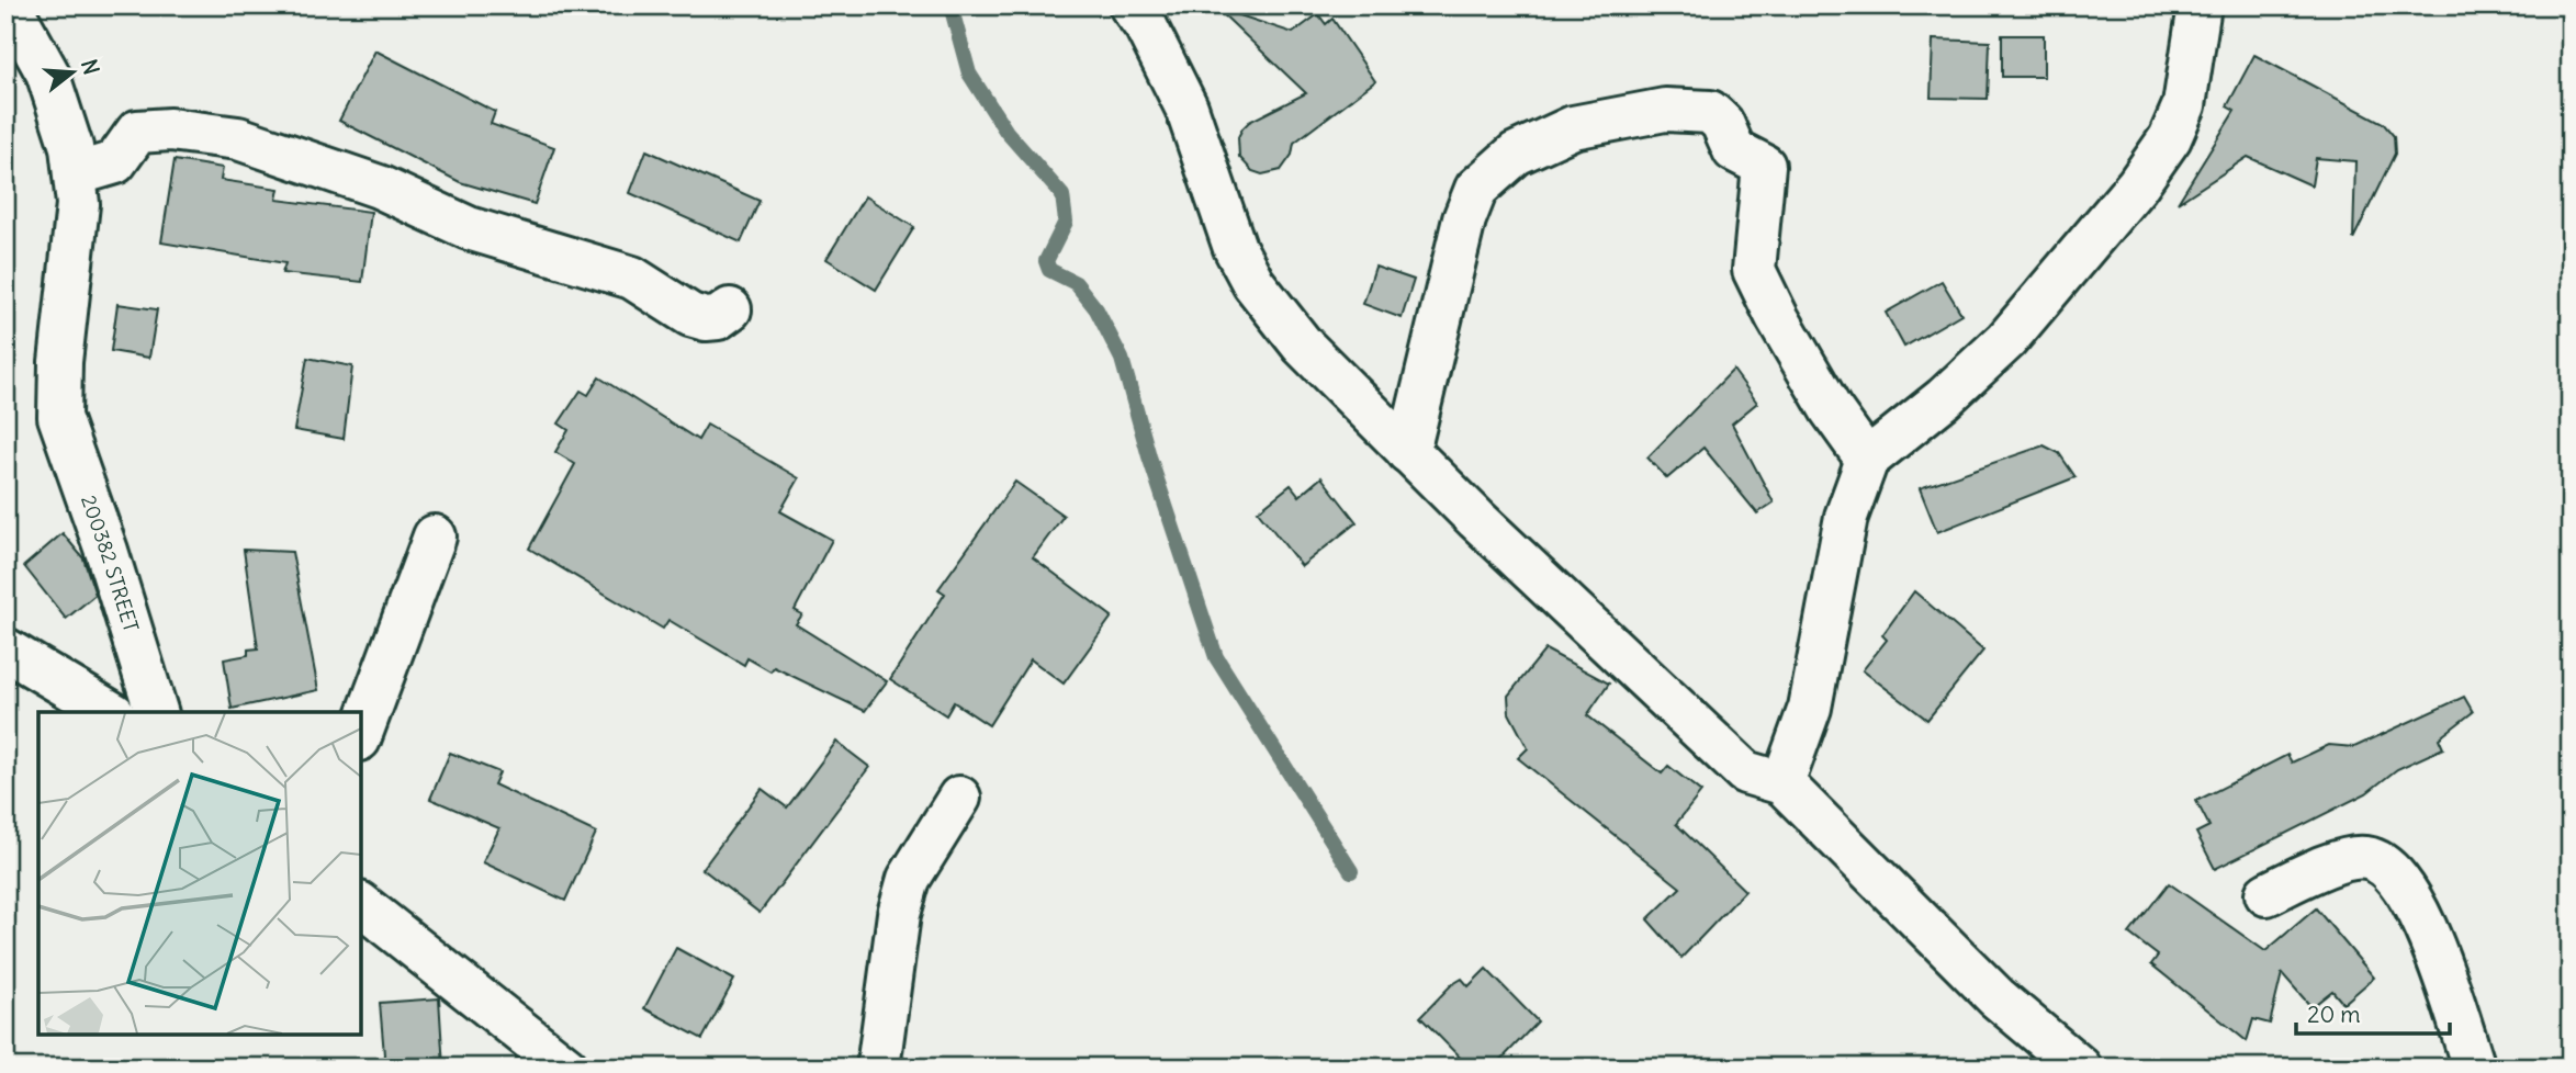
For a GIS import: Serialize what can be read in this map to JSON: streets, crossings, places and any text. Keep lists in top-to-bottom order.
{
  "streets": {
    "street": ["200382 STREET"]
  },
  "scale_bar": "20 m",
  "north": "right"
}
